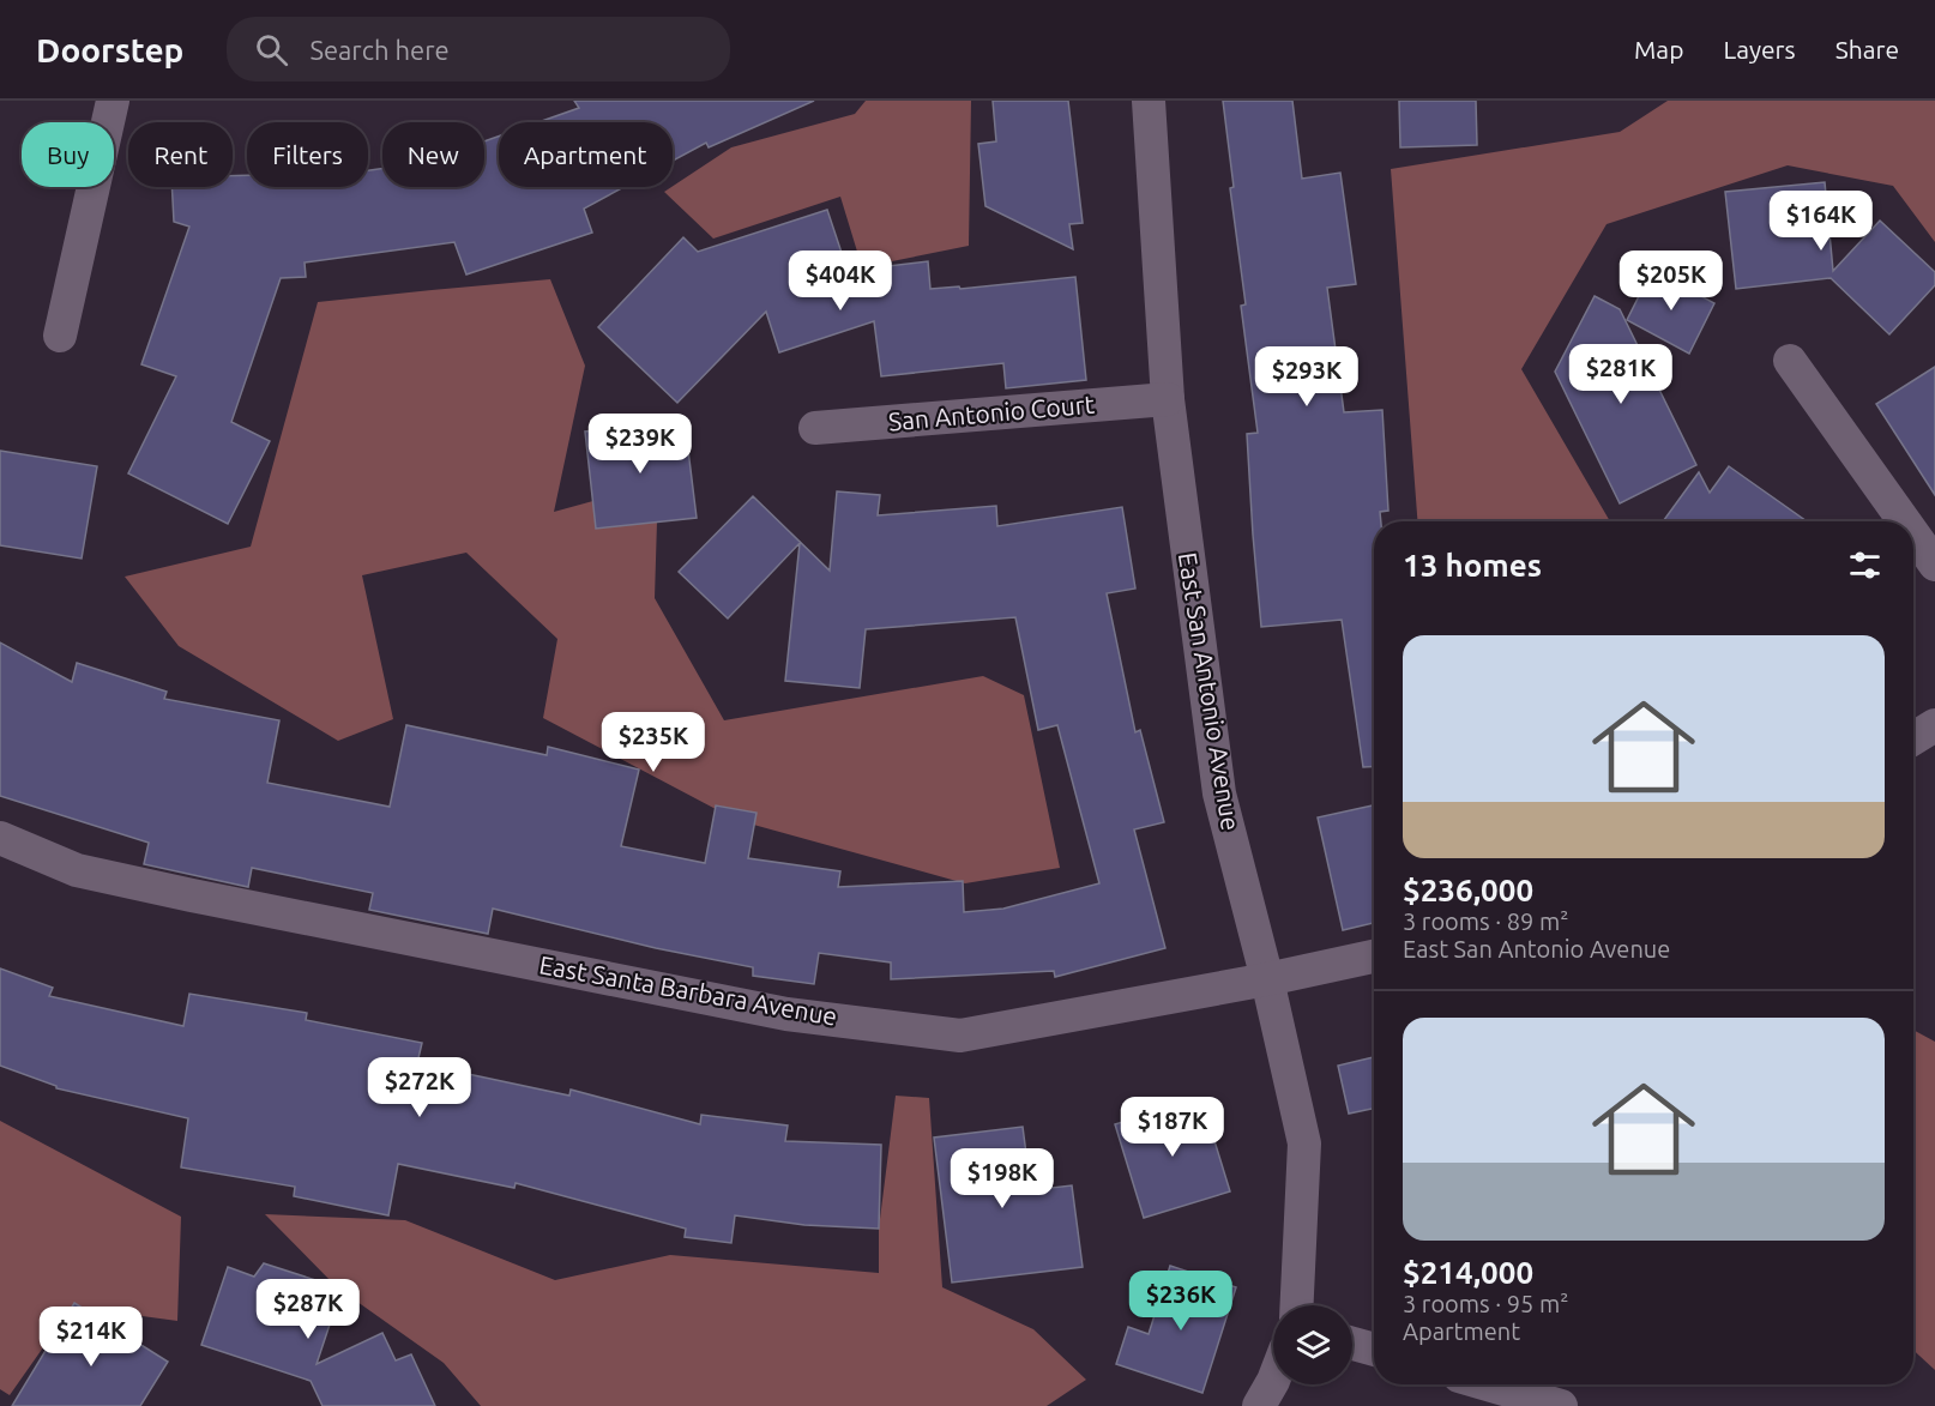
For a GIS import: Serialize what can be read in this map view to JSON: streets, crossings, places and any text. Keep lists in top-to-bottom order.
{
  "streets": {
    "street": ["San Antonio Court", "East San Antonio Avenue", "East Santa Barbara Avenue"]
  },
  "crossings": [
    ["San Antonio Court", "East San Antonio Avenue"],
    ["East San Antonio Avenue", "East Santa Barbara Avenue"]
  ],
  "page": {
    "header": "Doorstep",
    "search": "Search here",
    "nav": ["Map", "Layers", "Share"],
    "chip": [
      "Buy",
      "Rent",
      "Filters",
      "New",
      "Apartment"
    ],
    "price": [
      "$164K",
      "$404K",
      "$205K",
      "$281K",
      "$293K",
      "$239K",
      "$235K",
      "$272K",
      "$187K",
      "$198K",
      "$236K",
      "$287K",
      "$214K"
    ],
    "heading": "13 homes",
    "list": [
      {
        "name": "$236,000",
        "note": "3 rooms · 89 m² · East San Antonio Avenue"
      },
      {
        "name": "$214,000",
        "note": "3 rooms · 95 m² · Apartment"
      }
    ]
  }
}
